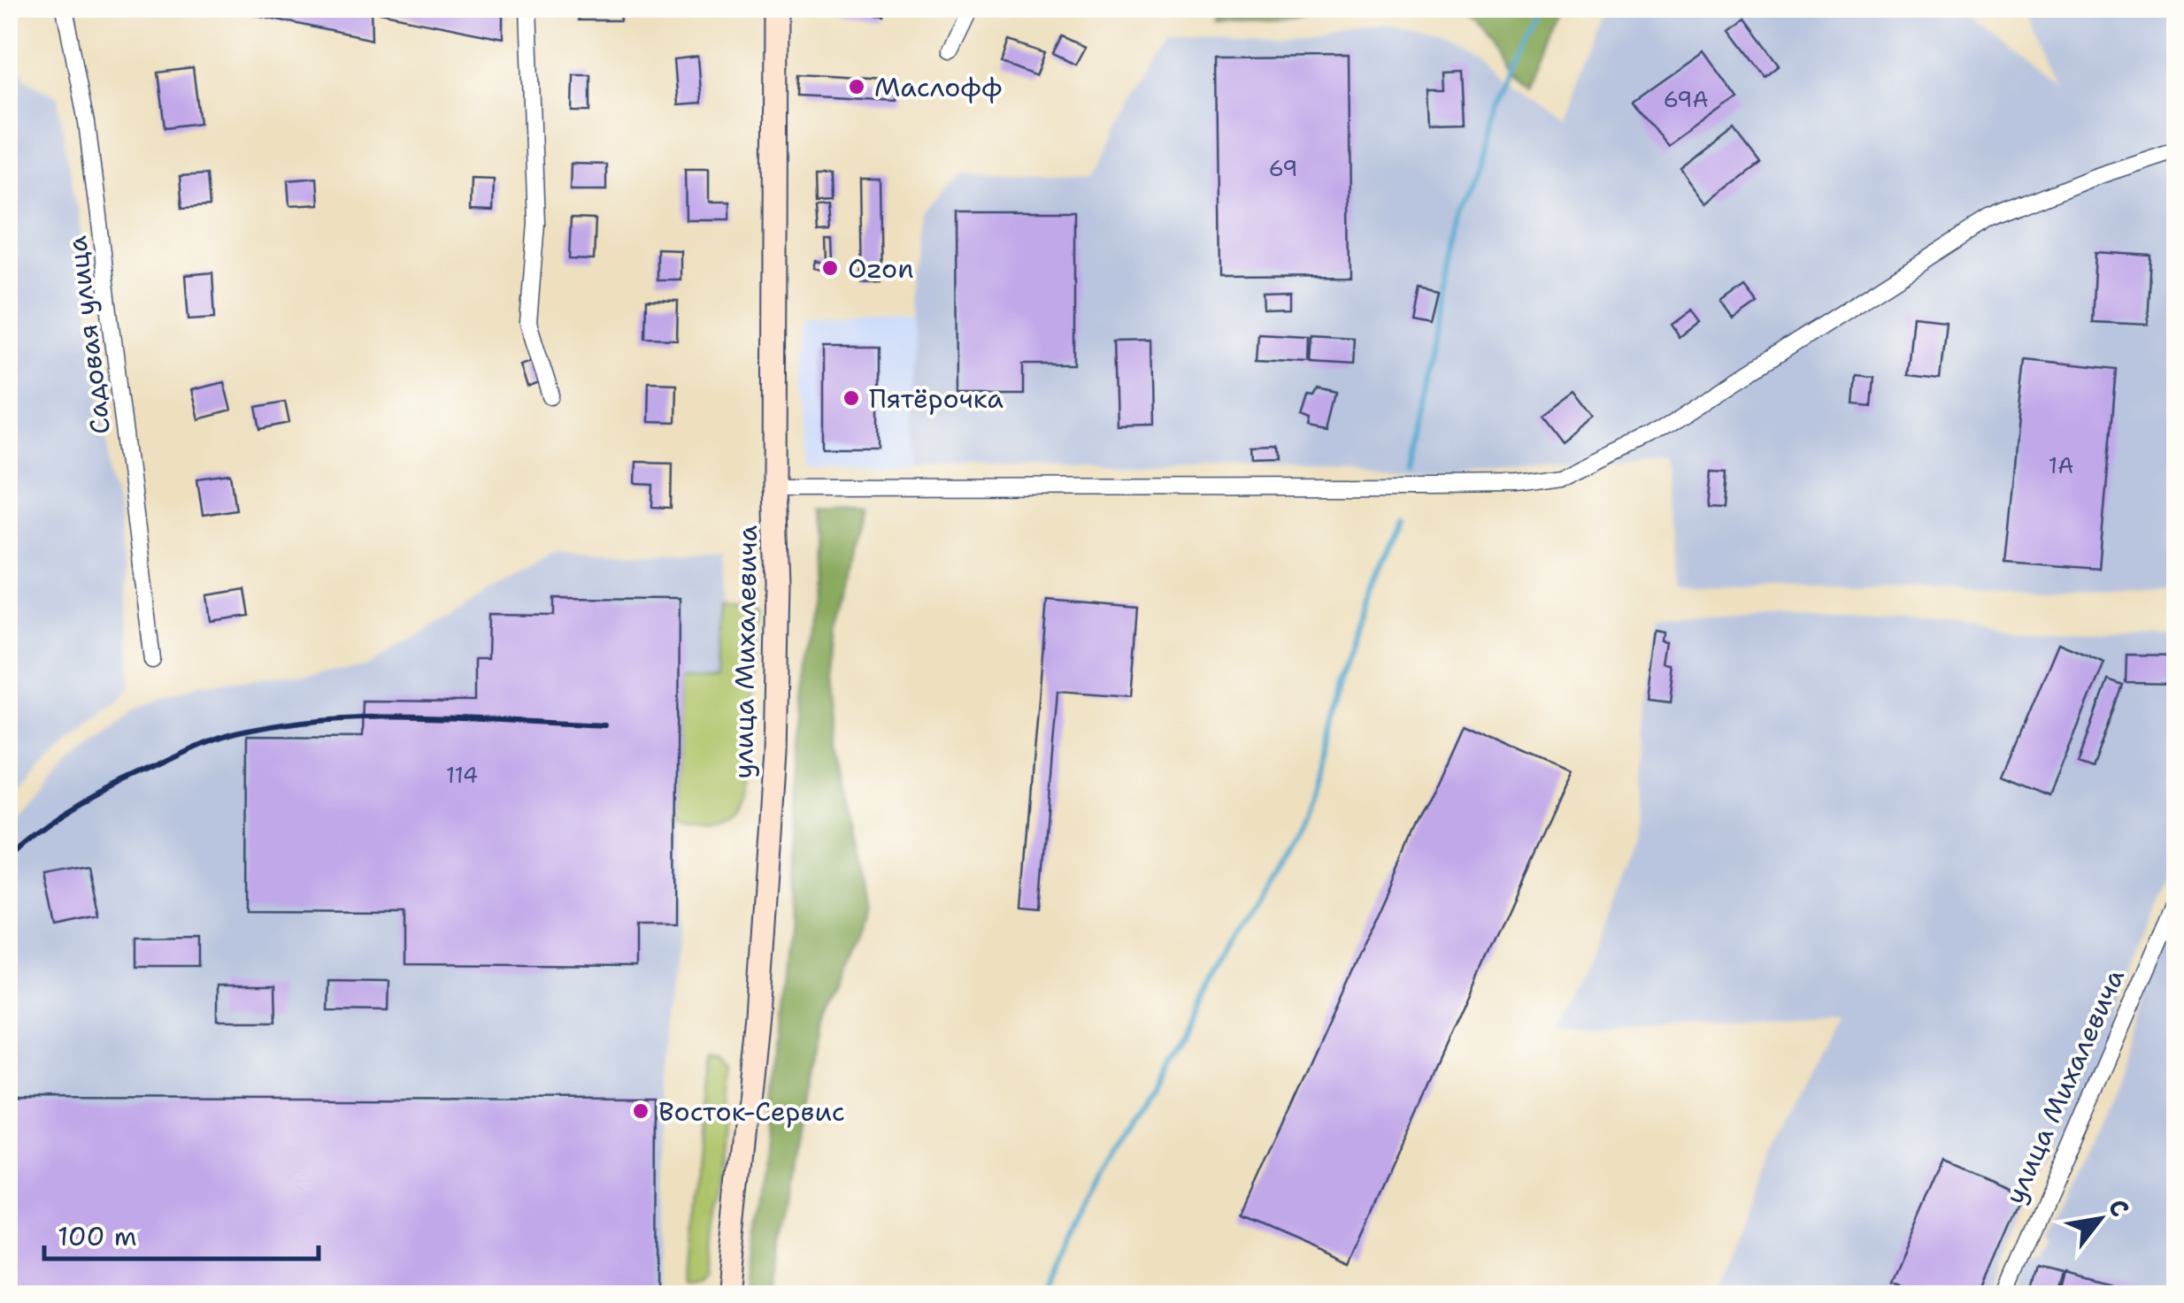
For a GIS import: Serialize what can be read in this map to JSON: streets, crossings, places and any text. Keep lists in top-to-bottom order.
{
  "streets": {
    "street": ["Садовая улица", "улица Михалевича"]
  },
  "places": [
    "Маслофф",
    "Ozon",
    "Пятёрочка",
    "Восток-Сервис"
  ],
  "house_numbers": [
    "69А",
    "69",
    "1А",
    "114"
  ],
  "scale_bar": "100 m",
  "north": "top right"
}
